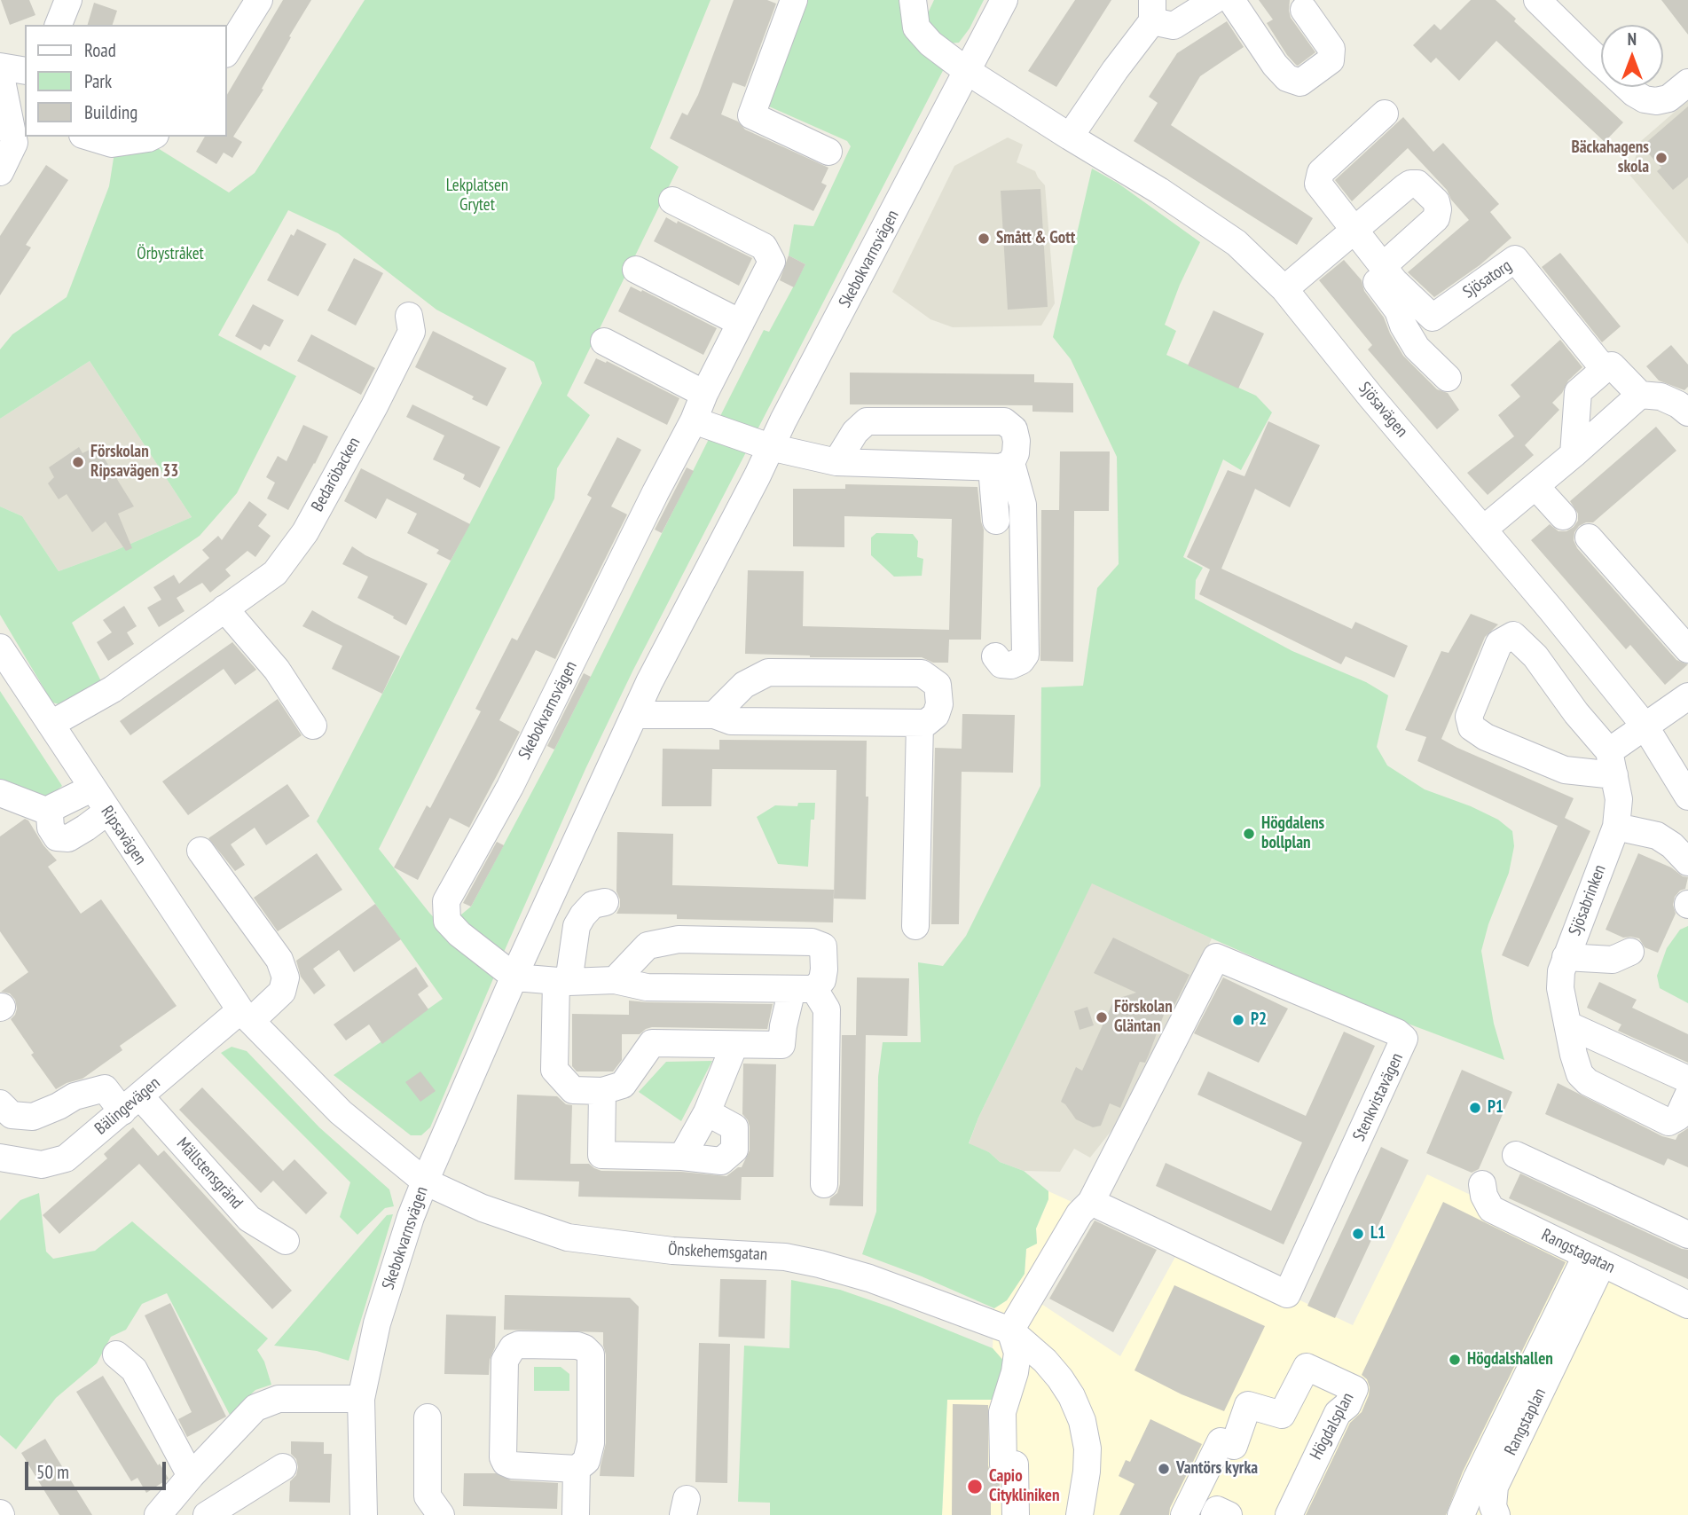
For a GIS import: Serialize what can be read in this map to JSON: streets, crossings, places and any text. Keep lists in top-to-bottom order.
{
  "streets": {
    "street": [
      "Skebokvarnsvägen",
      "Sjösatorg",
      "Sjösavägen",
      "Bedaröbacken",
      "Ripsavägen",
      "Sjösabrinken",
      "Stenkvistavägen",
      "Bälingevägen",
      "Mällstensgränd",
      "Rangstagatan",
      "Önskehemsgatan",
      "Rangstaplan",
      "Högdalsplan"
    ]
  },
  "crossings": [
    ["Skebokvarnsvägen", "Sjösavägen"],
    ["Skebokvarnsvägen", "Ripsavägen"],
    ["Skebokvarnsvägen", "Önskehemsgatan"],
    ["Bedaröbacken", "Ripsavägen"],
    ["Ripsavägen", "Bälingevägen"],
    ["Ripsavägen", "Önskehemsgatan"],
    ["Bälingevägen", "Mällstensgränd"],
    ["Rangstagatan", "Rangstaplan"]
  ],
  "parks": ["Lekplatsen Grytet", "Örbystråket"],
  "places": [
    "Bäckahagens skola",
    "Smått & Gott",
    "Förskolan Ripsavägen 33",
    "Högdalens bollplan",
    "Förskolan Gläntan",
    "P2",
    "P1",
    "L1",
    "Högdalshallen",
    "Vantörs kyrka",
    "Capio Citykliniken"
  ],
  "legend": ["Road", "Park", "Building"],
  "scale_bar": "50 m",
  "north": "top"
}
